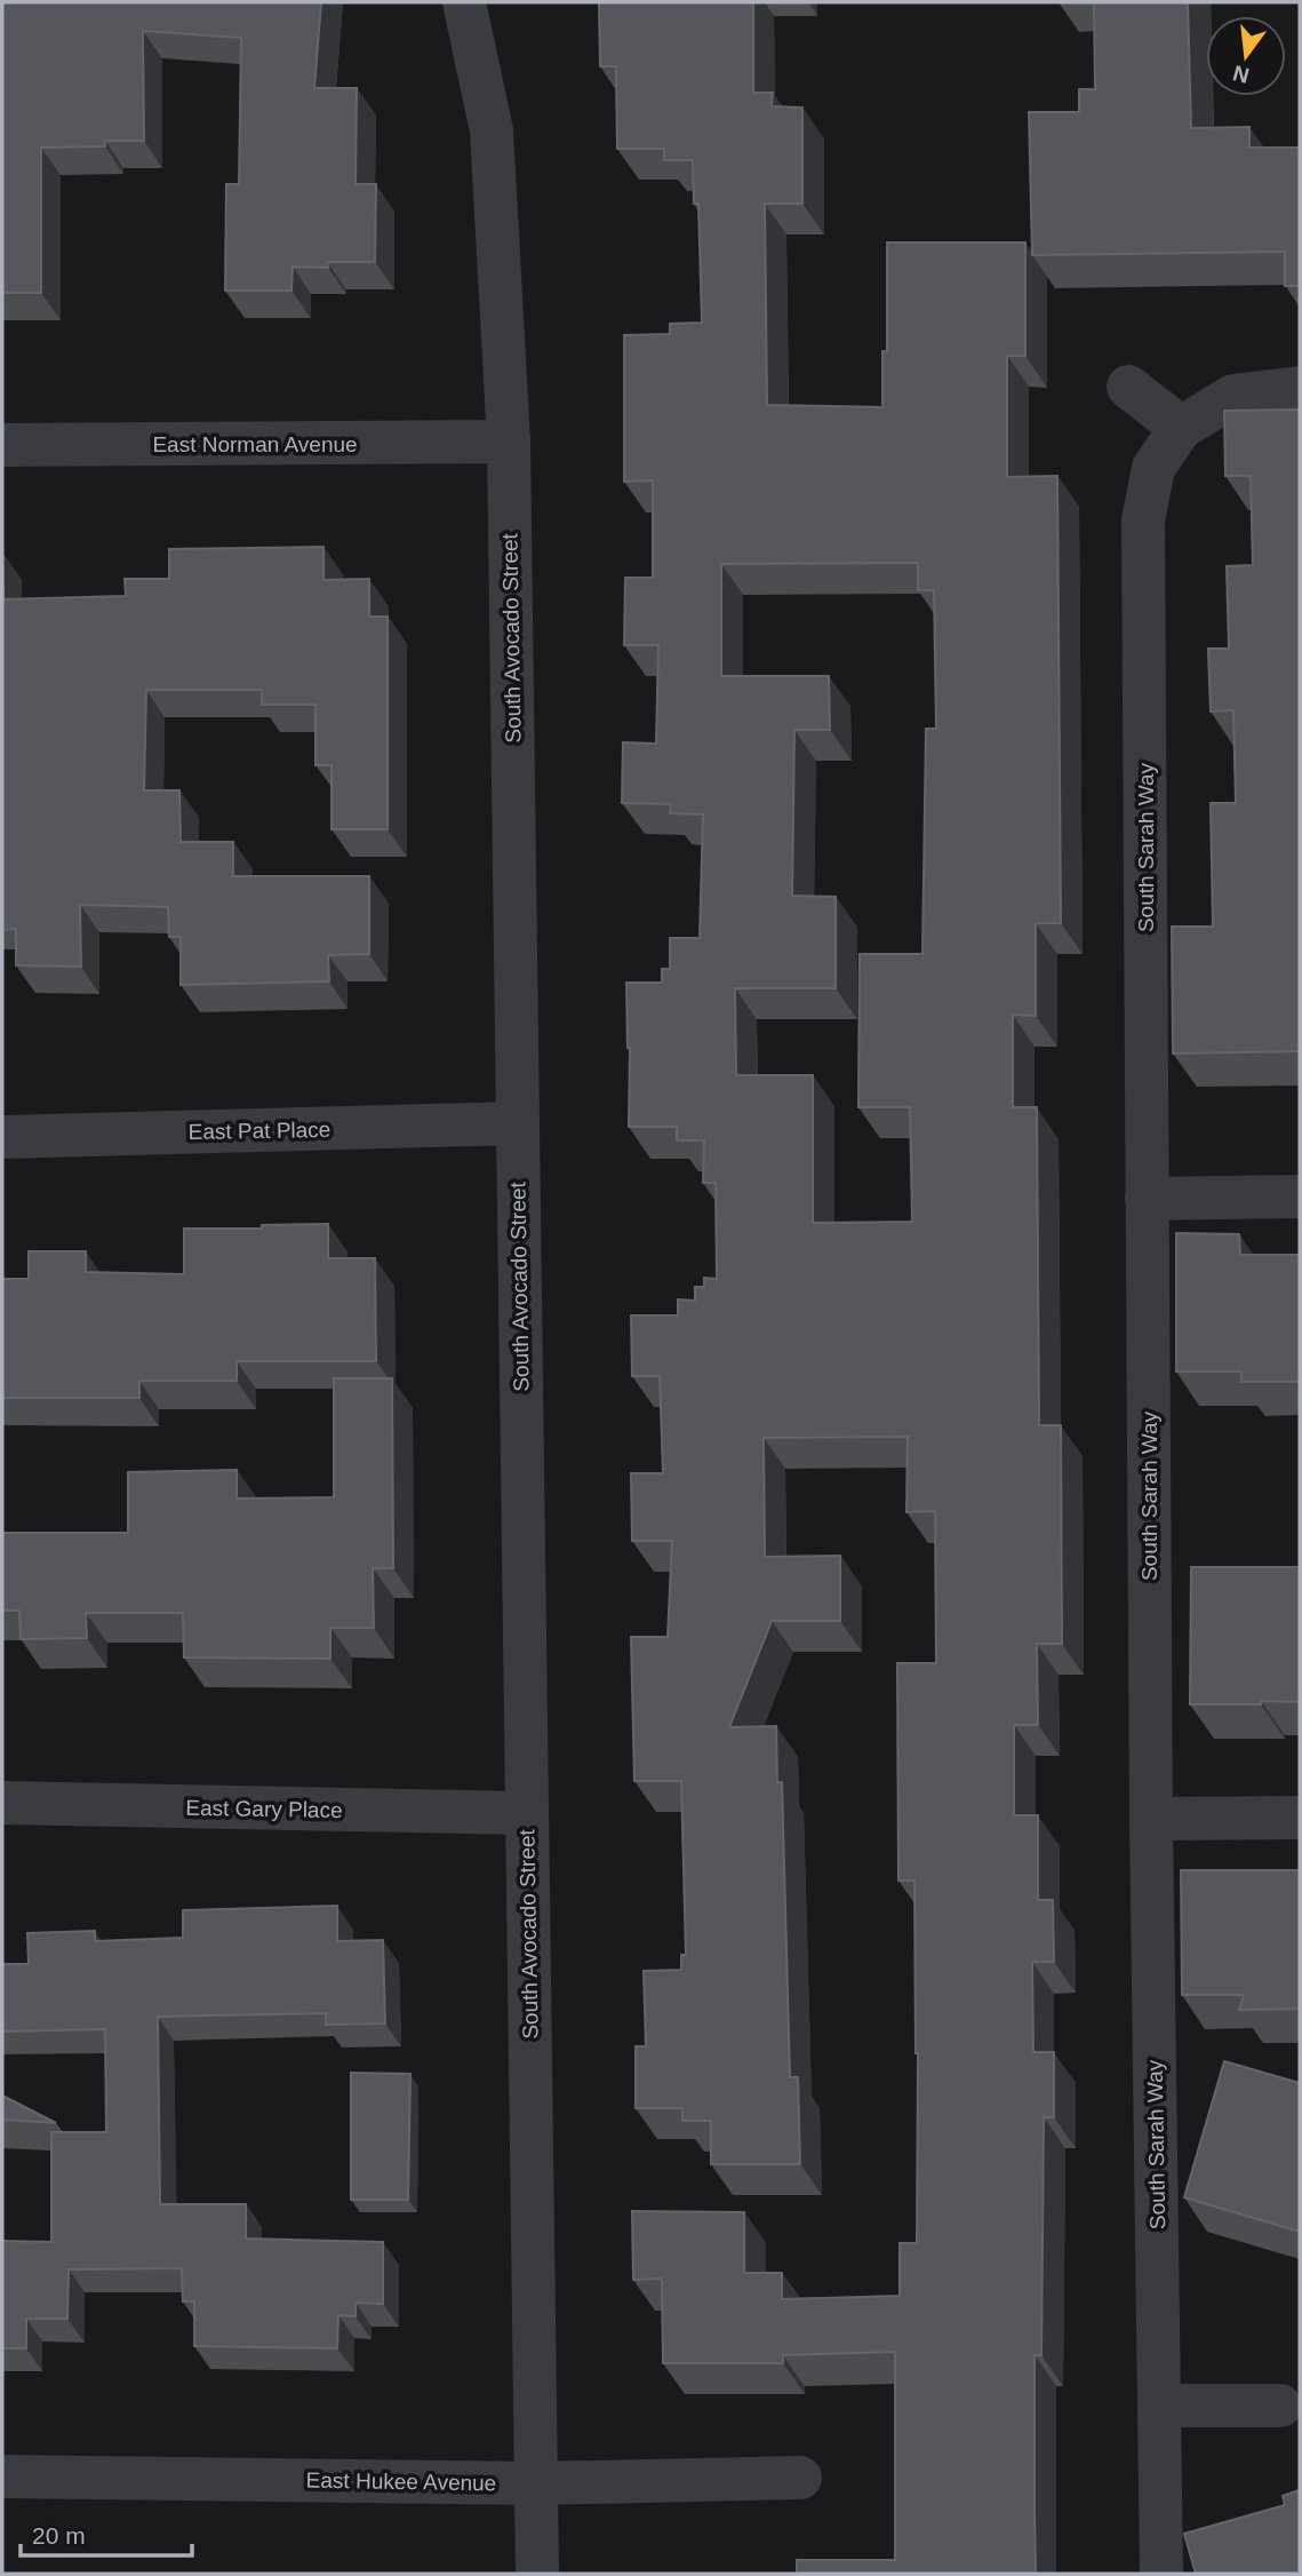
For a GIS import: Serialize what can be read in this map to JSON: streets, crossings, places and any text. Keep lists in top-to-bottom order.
{
  "streets": {
    "street": [
      "East Norman Avenue",
      "South Avocado Street",
      "South Sarah Way",
      "East Pat Place",
      "East Gary Place",
      "East Hukee Avenue"
    ]
  },
  "crossings": [
    ["East Norman Avenue", "South Avocado Street"],
    ["South Avocado Street", "East Pat Place"],
    ["South Avocado Street", "East Gary Place"],
    ["South Avocado Street", "East Hukee Avenue"]
  ],
  "scale_bar": "20 m",
  "north": "bottom"
}
